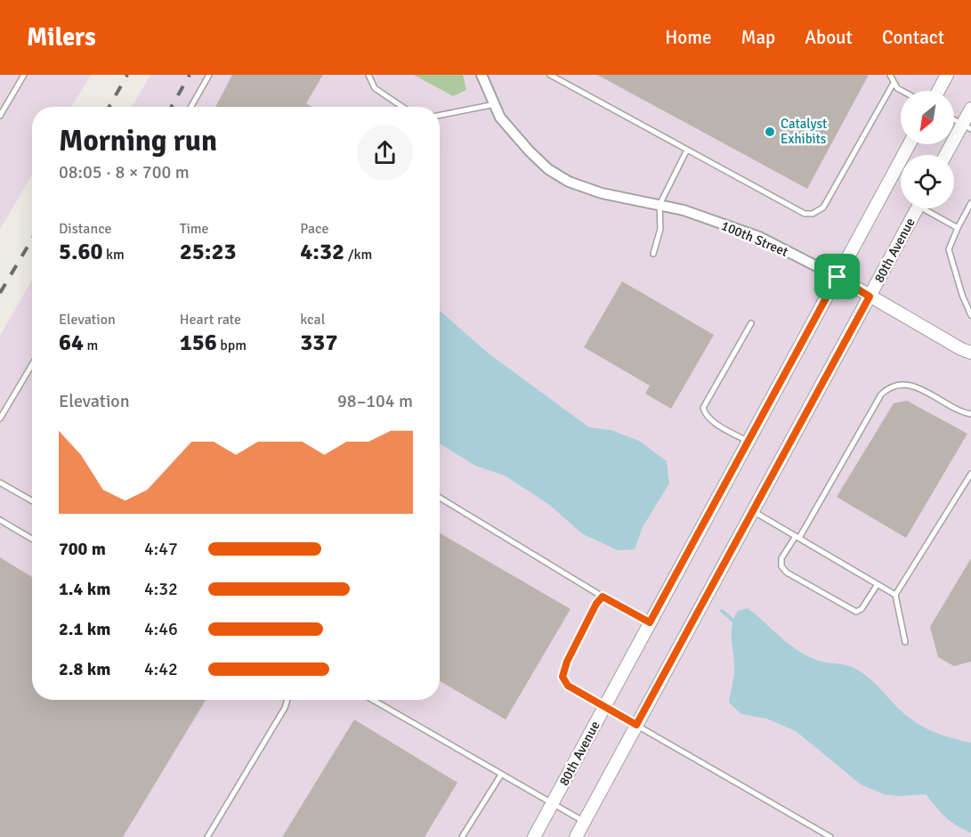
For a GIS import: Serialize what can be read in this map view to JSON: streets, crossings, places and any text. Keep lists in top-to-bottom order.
{
  "streets": {
    "street": ["100th Street", "80th Avenue"]
  },
  "crossings": [
    ["100th Street", "80th Avenue"]
  ],
  "places": ["Catalyst Exhibits"],
  "north": "bottom left",
  "page": {
    "header": "Milers",
    "nav": [
      "Home",
      "Map",
      "About",
      "Contact"
    ],
    "heading": ["Morning run", "08:05 · 8 × 700 m"],
    "stats": [
      ["Distance", "5.60 km"],
      ["Time", "25:23"],
      ["Pace", "4:32 /km"],
      ["Elevation", "64 m"],
      ["Heart rate", "156 bpm"],
      ["kcal", "337"]
    ],
    "chart": ["Elevation", "98–104 m"],
    "list": [
      {
        "name": "700 m",
        "note": "4:47"
      },
      {
        "name": "1.4 km",
        "note": "4:32"
      },
      {
        "name": "2.1 km",
        "note": "4:46"
      },
      {
        "name": "2.8 km",
        "note": "4:42"
      }
    ]
  }
}
